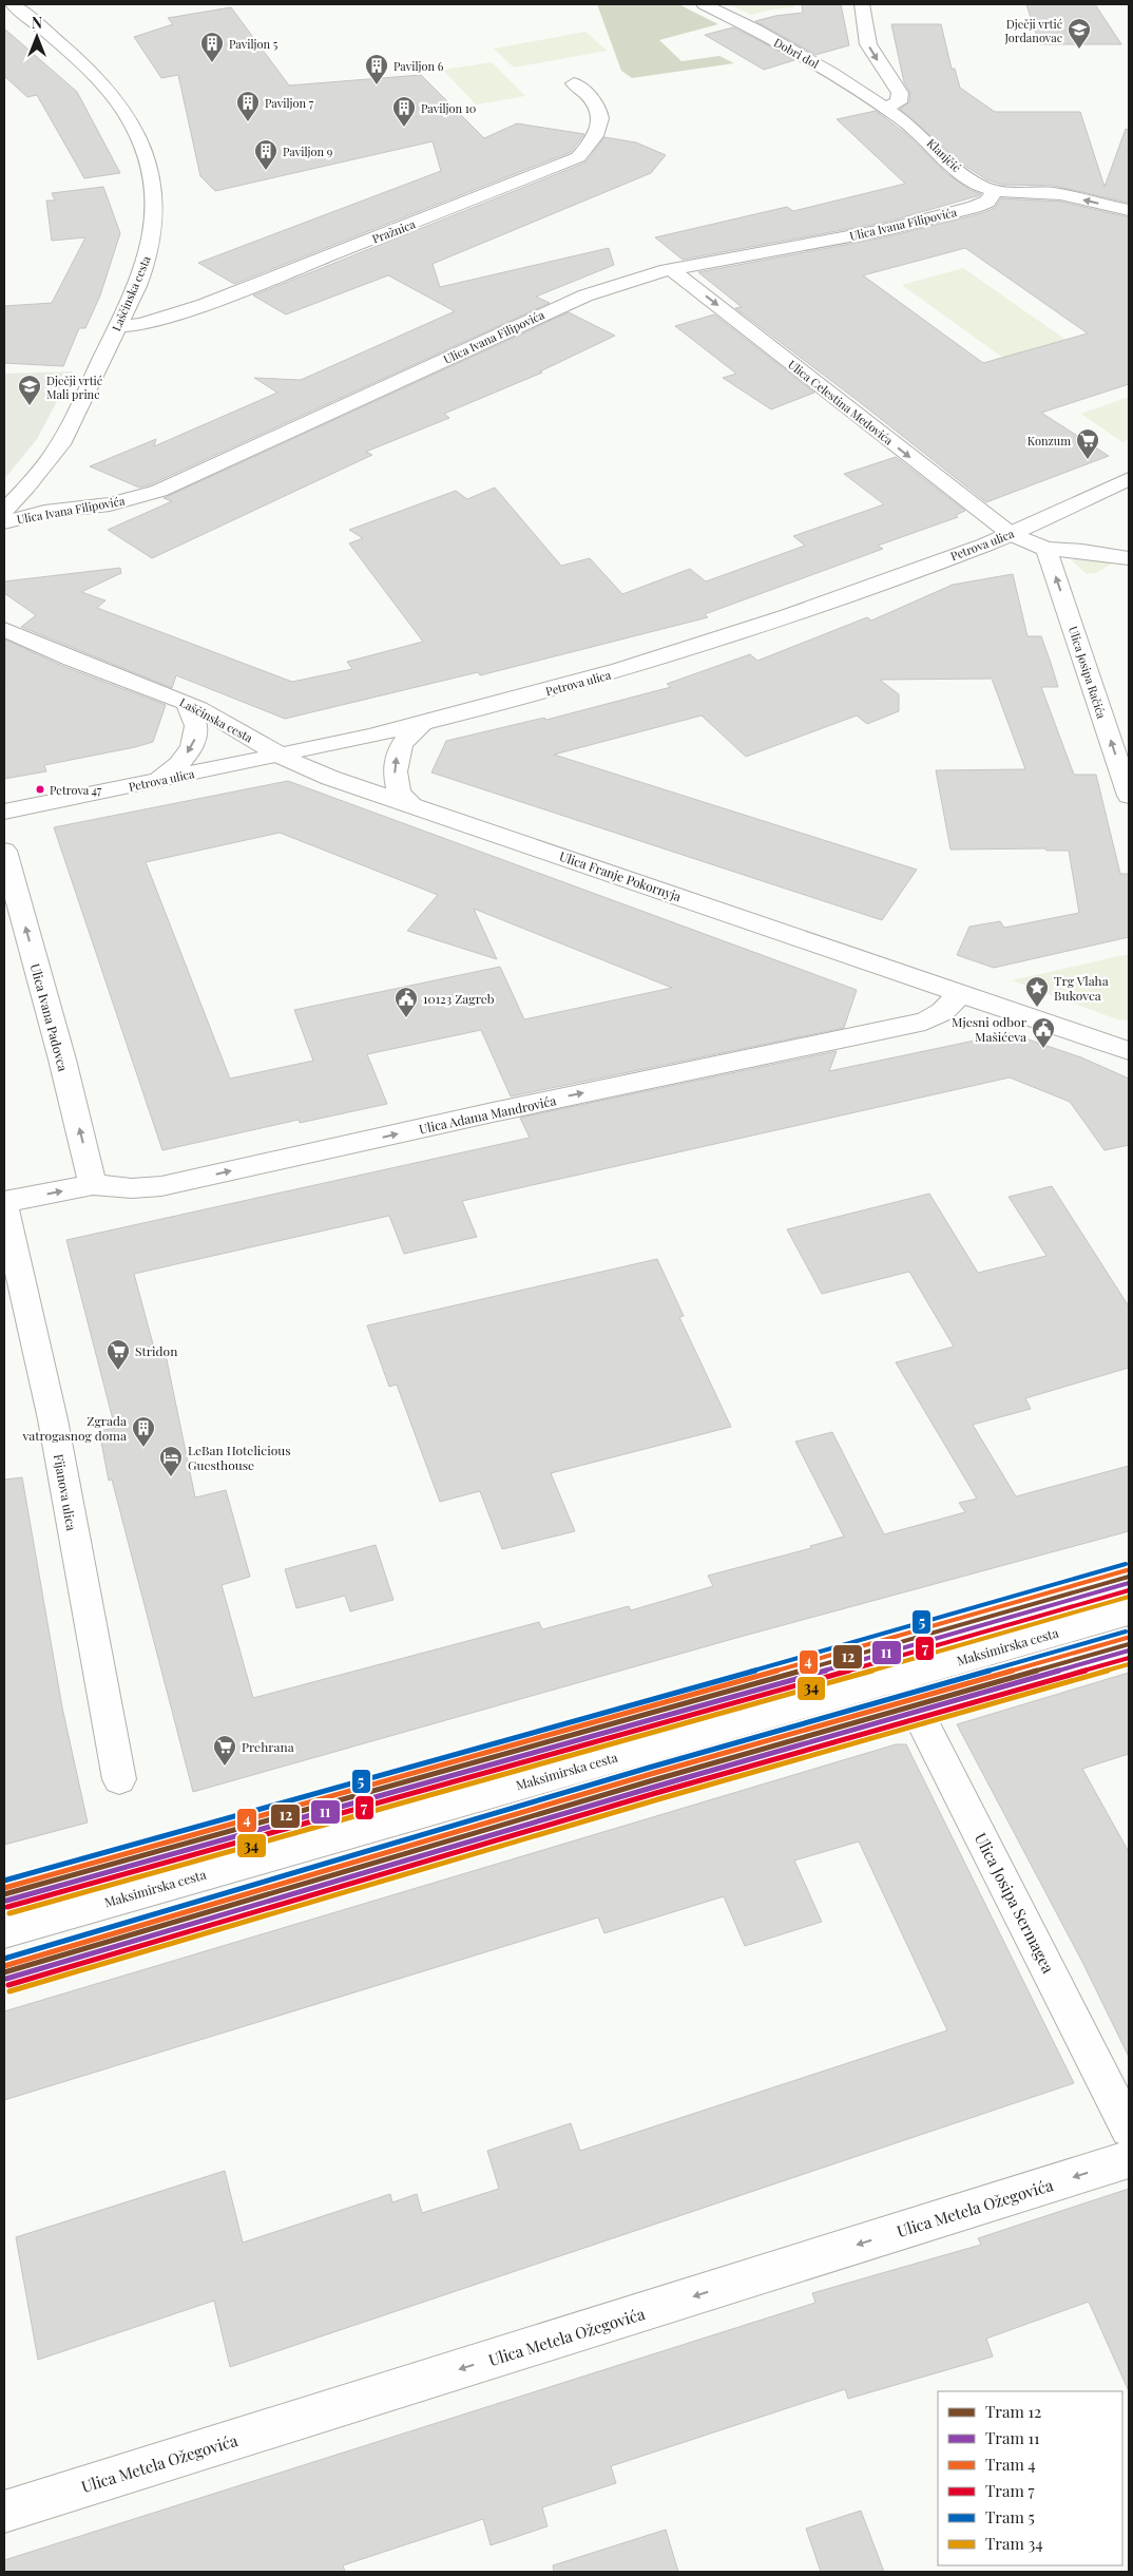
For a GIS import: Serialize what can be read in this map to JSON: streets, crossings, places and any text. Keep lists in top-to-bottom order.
{
  "streets": {
    "street": [
      "Dobri dol",
      "Klanjčić",
      "Ulica Ivana Filipovića",
      "Pražnica",
      "Laščinska cesta",
      "Ulica Celestina Medovića",
      "Petrova ulica",
      "Ulica Josipa Račića",
      "Ulica Franje Pokornyja",
      "Ulica Ivana Padovca",
      "Ulica Adama Mandrovića",
      "Fijanova ulica",
      "Maksimirska cesta",
      "Ulica Josipa Sermagea",
      "Ulica Metela Ožegovića"
    ]
  },
  "crossings": [
    ["Dobri dol", "Klanjčić"],
    ["Klanjčić", "Ulica Ivana Filipovića"],
    ["Ulica Ivana Filipovića", "Ulica Celestina Medovića"],
    ["Pražnica", "Laščinska cesta"],
    ["Laščinska cesta", "Petrova ulica"],
    ["Laščinska cesta", "Ulica Franje Pokornyja"],
    ["Ulica Celestina Medovića", "Petrova ulica"],
    ["Ulica Celestina Medovića", "Ulica Josipa Račića"],
    ["Petrova ulica", "Ulica Franje Pokornyja"],
    ["Ulica Franje Pokornyja", "Ulica Adama Mandrovića"],
    ["Ulica Ivana Padovca", "Ulica Adama Mandrovića"],
    ["Maksimirska cesta", "Ulica Josipa Sermagea"]
  ],
  "one_way": [
    "Klanjčić",
    "Ulica Celestina Medovića",
    "Ulica Josipa Račića",
    "Ulica Ivana Padovca",
    "Ulica Adama Mandrovića",
    "Ulica Metela Ožegovića"
  ],
  "places": {
    "school or university": ["Dječji vrtić Jordanovac", "Dječji vrtić Mali princ"],
    "building": [
      "Paviljon 5",
      "Paviljon 6",
      "Paviljon 7",
      "Paviljon 10",
      "Paviljon 9",
      "Zgrada vatrogasnog doma"
    ],
    "supermarket": ["Konzum", "Stridon", "Prehrana"],
    "other": ["Petrova 47"],
    "place": ["Trg Vlaha Bukovca"],
    "public building": ["10123 Zagreb", "Mjesni odbor Mašićeva"],
    "hotel": ["LeBan Hotelicious Guesthouse"]
  },
  "lines": [
    "tram line 5",
    "tram line 4",
    "tram line 12",
    "tram line 11",
    "tram line 7",
    "tram line 34"
  ],
  "legend": [
    "Tram 12",
    "Tram 11",
    "Tram 4",
    "Tram 7",
    "Tram 5",
    "Tram 34"
  ],
  "north": "top"
}
